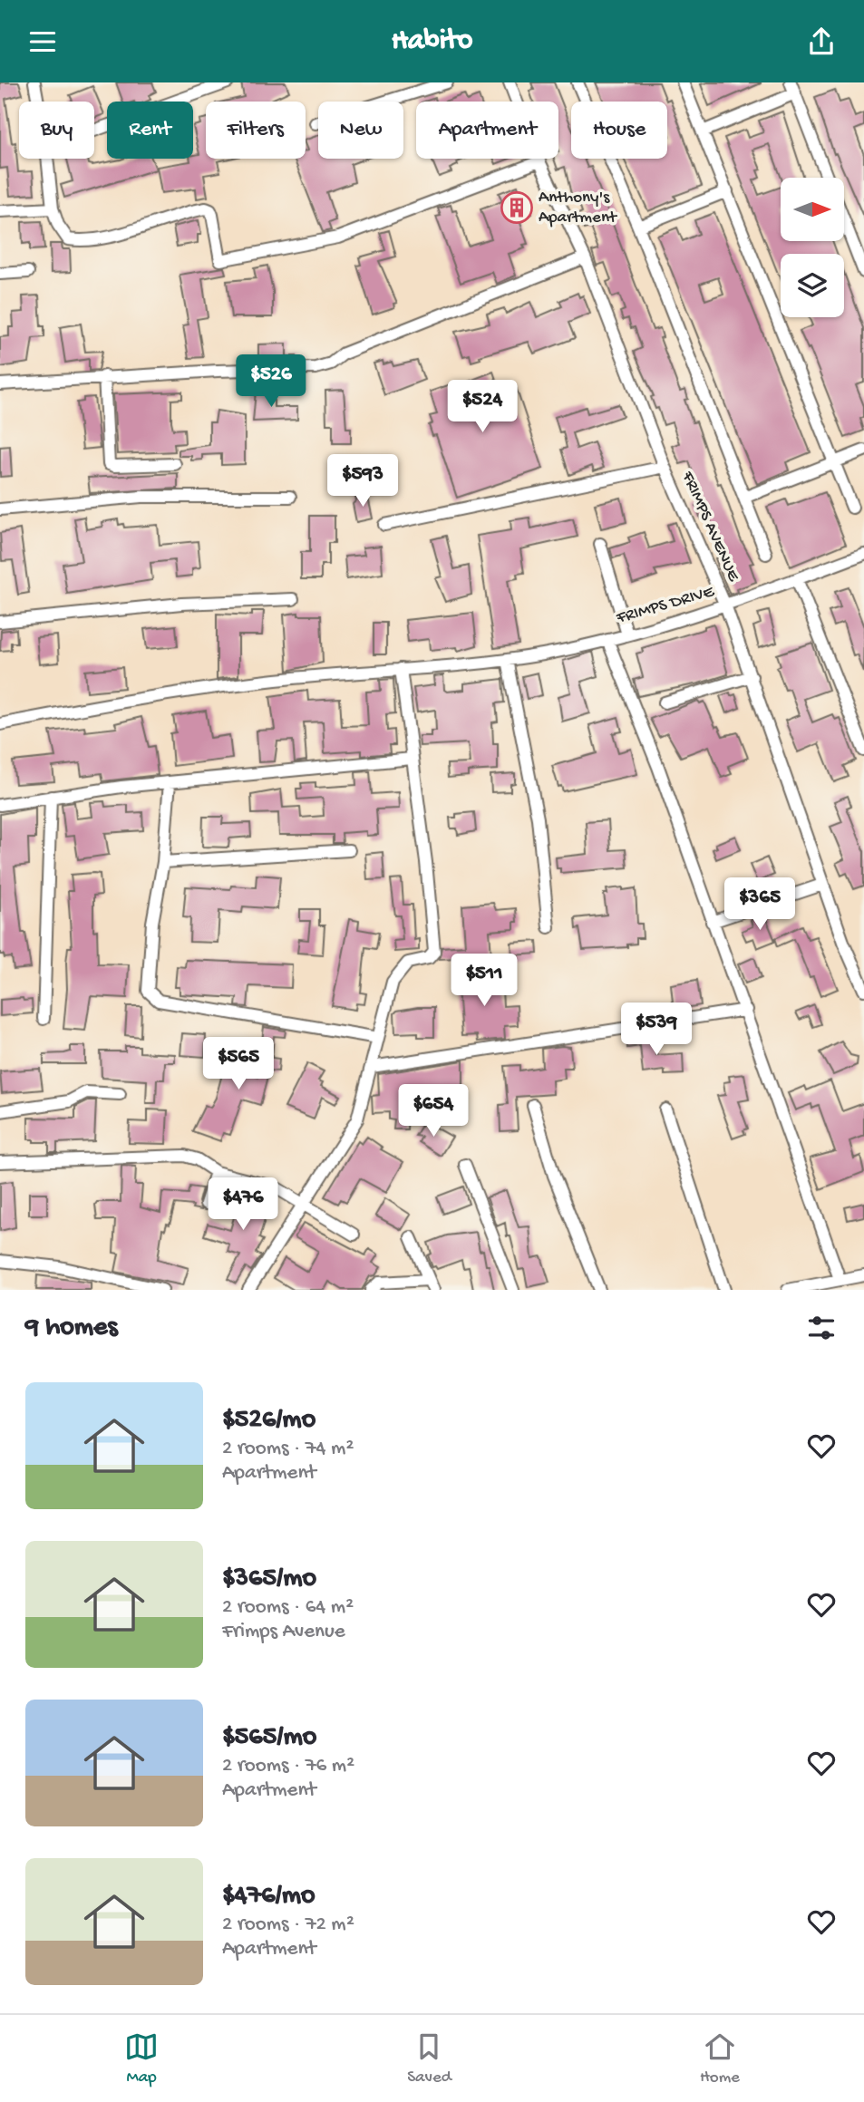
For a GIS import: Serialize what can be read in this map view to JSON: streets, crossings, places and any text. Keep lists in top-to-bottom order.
{
  "streets": {
    "street": ["FRIMPS AVENUE", "FRIMPS DRIVE"]
  },
  "crossings": [
    ["FRIMPS AVENUE", "FRIMPS DRIVE"]
  ],
  "places": {
    "building": ["Anthony's Apartment"]
  },
  "north": "right",
  "page": {
    "header": "Habito",
    "chip": [
      "Buy",
      "Rent",
      "Filters",
      "New",
      "Apartment",
      "House"
    ],
    "price": [
      "$526",
      "$524",
      "$593",
      "$365",
      "$511",
      "$539",
      "$565",
      "$654",
      "$476"
    ],
    "heading": "9 homes",
    "list": [
      {
        "name": "$526/mo",
        "note": "2 rooms · 74 m² · Apartment"
      },
      {
        "name": "$365/mo",
        "note": "2 rooms · 64 m² · Frimps Avenue"
      },
      {
        "name": "$565/mo",
        "note": "2 rooms · 76 m² · Apartment"
      },
      {
        "name": "$476/mo",
        "note": "2 rooms · 72 m² · Apartment"
      }
    ],
    "tabs": ["Map", "Saved", "Home"]
  }
}
